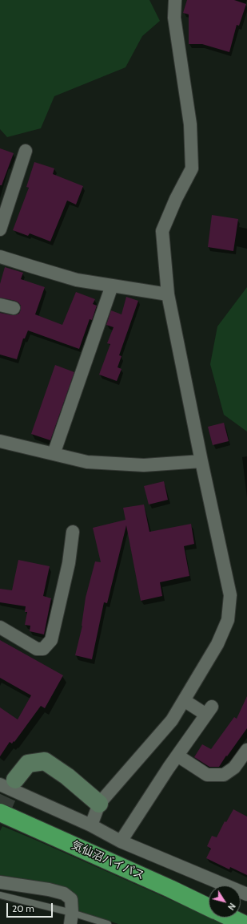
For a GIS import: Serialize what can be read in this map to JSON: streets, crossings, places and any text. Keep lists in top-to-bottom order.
{
  "streets": {
    "highway": ["気仙沼バイパス"]
  },
  "scale_bar": "20 m",
  "north": "bottom right"
}
